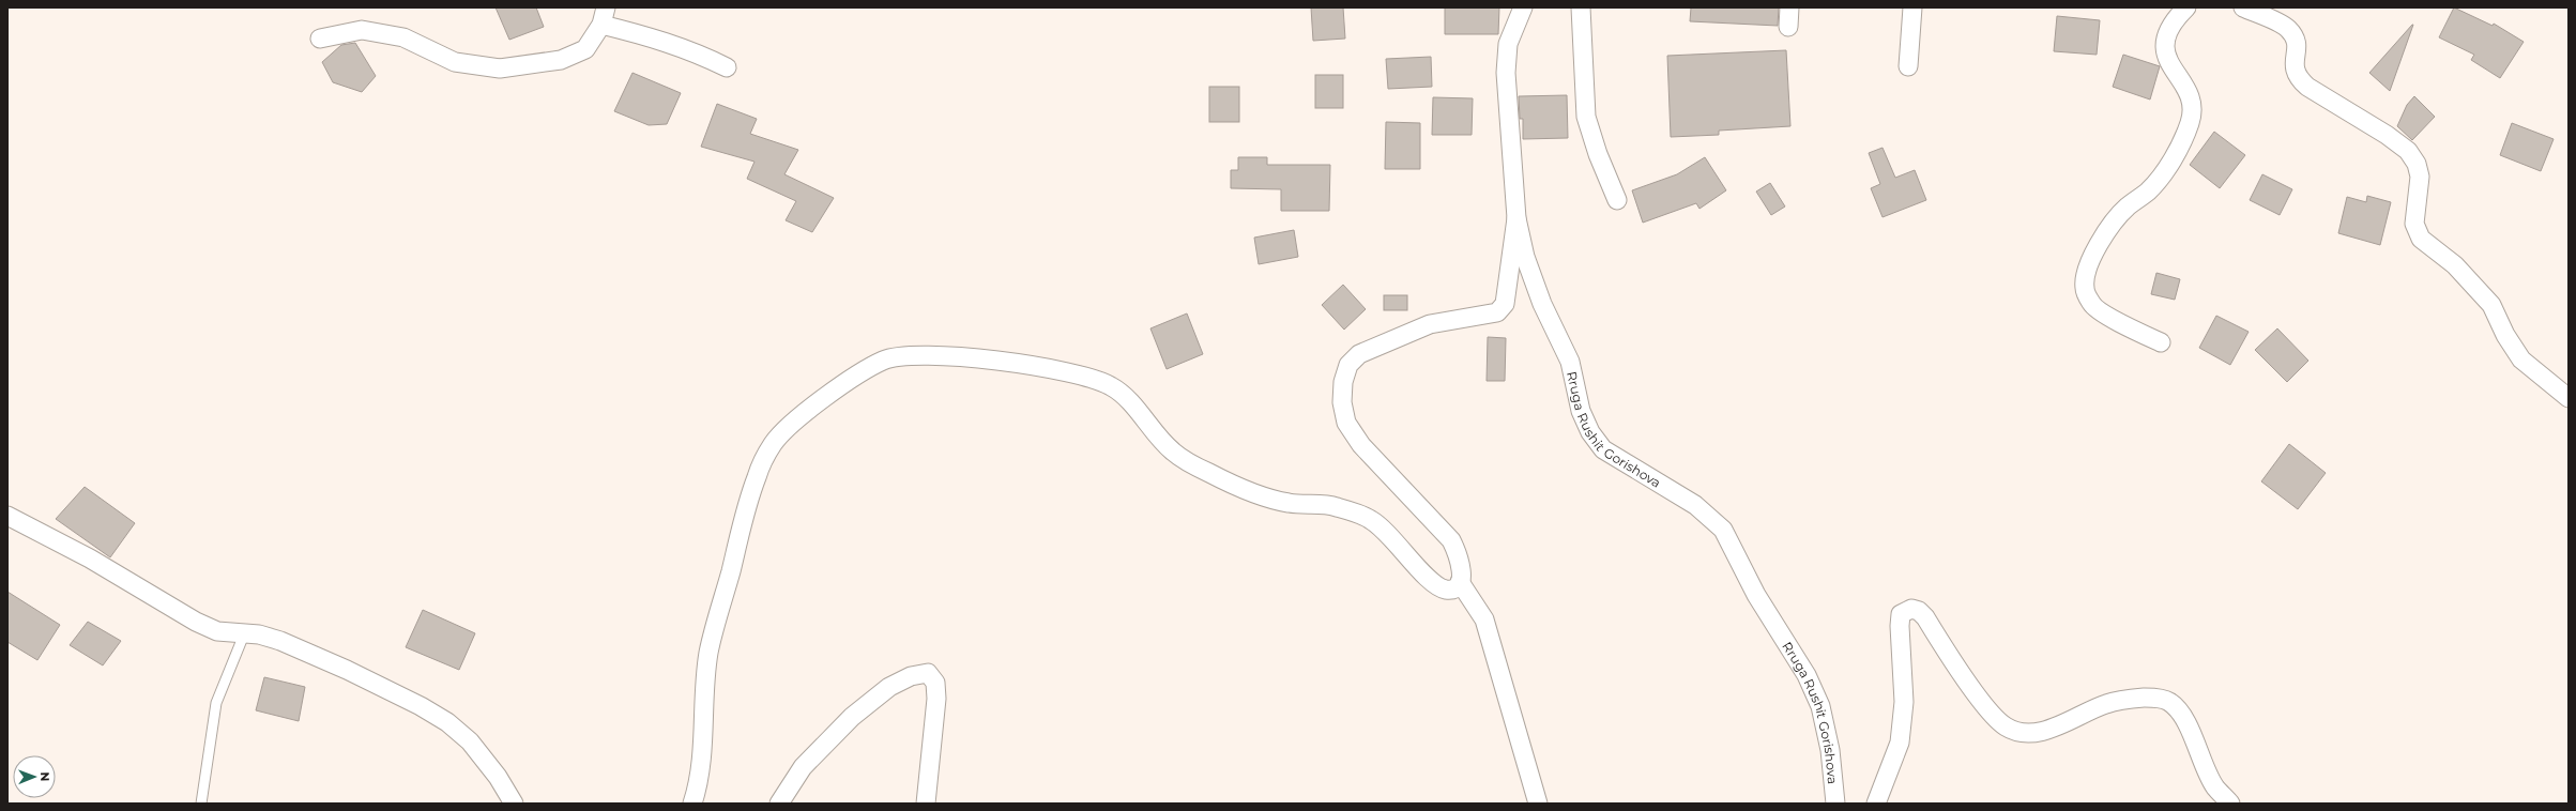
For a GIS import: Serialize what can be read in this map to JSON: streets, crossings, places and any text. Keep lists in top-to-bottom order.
{
  "streets": {
    "street": ["Rruga Rushit Gorishova"]
  },
  "north": "right"
}
